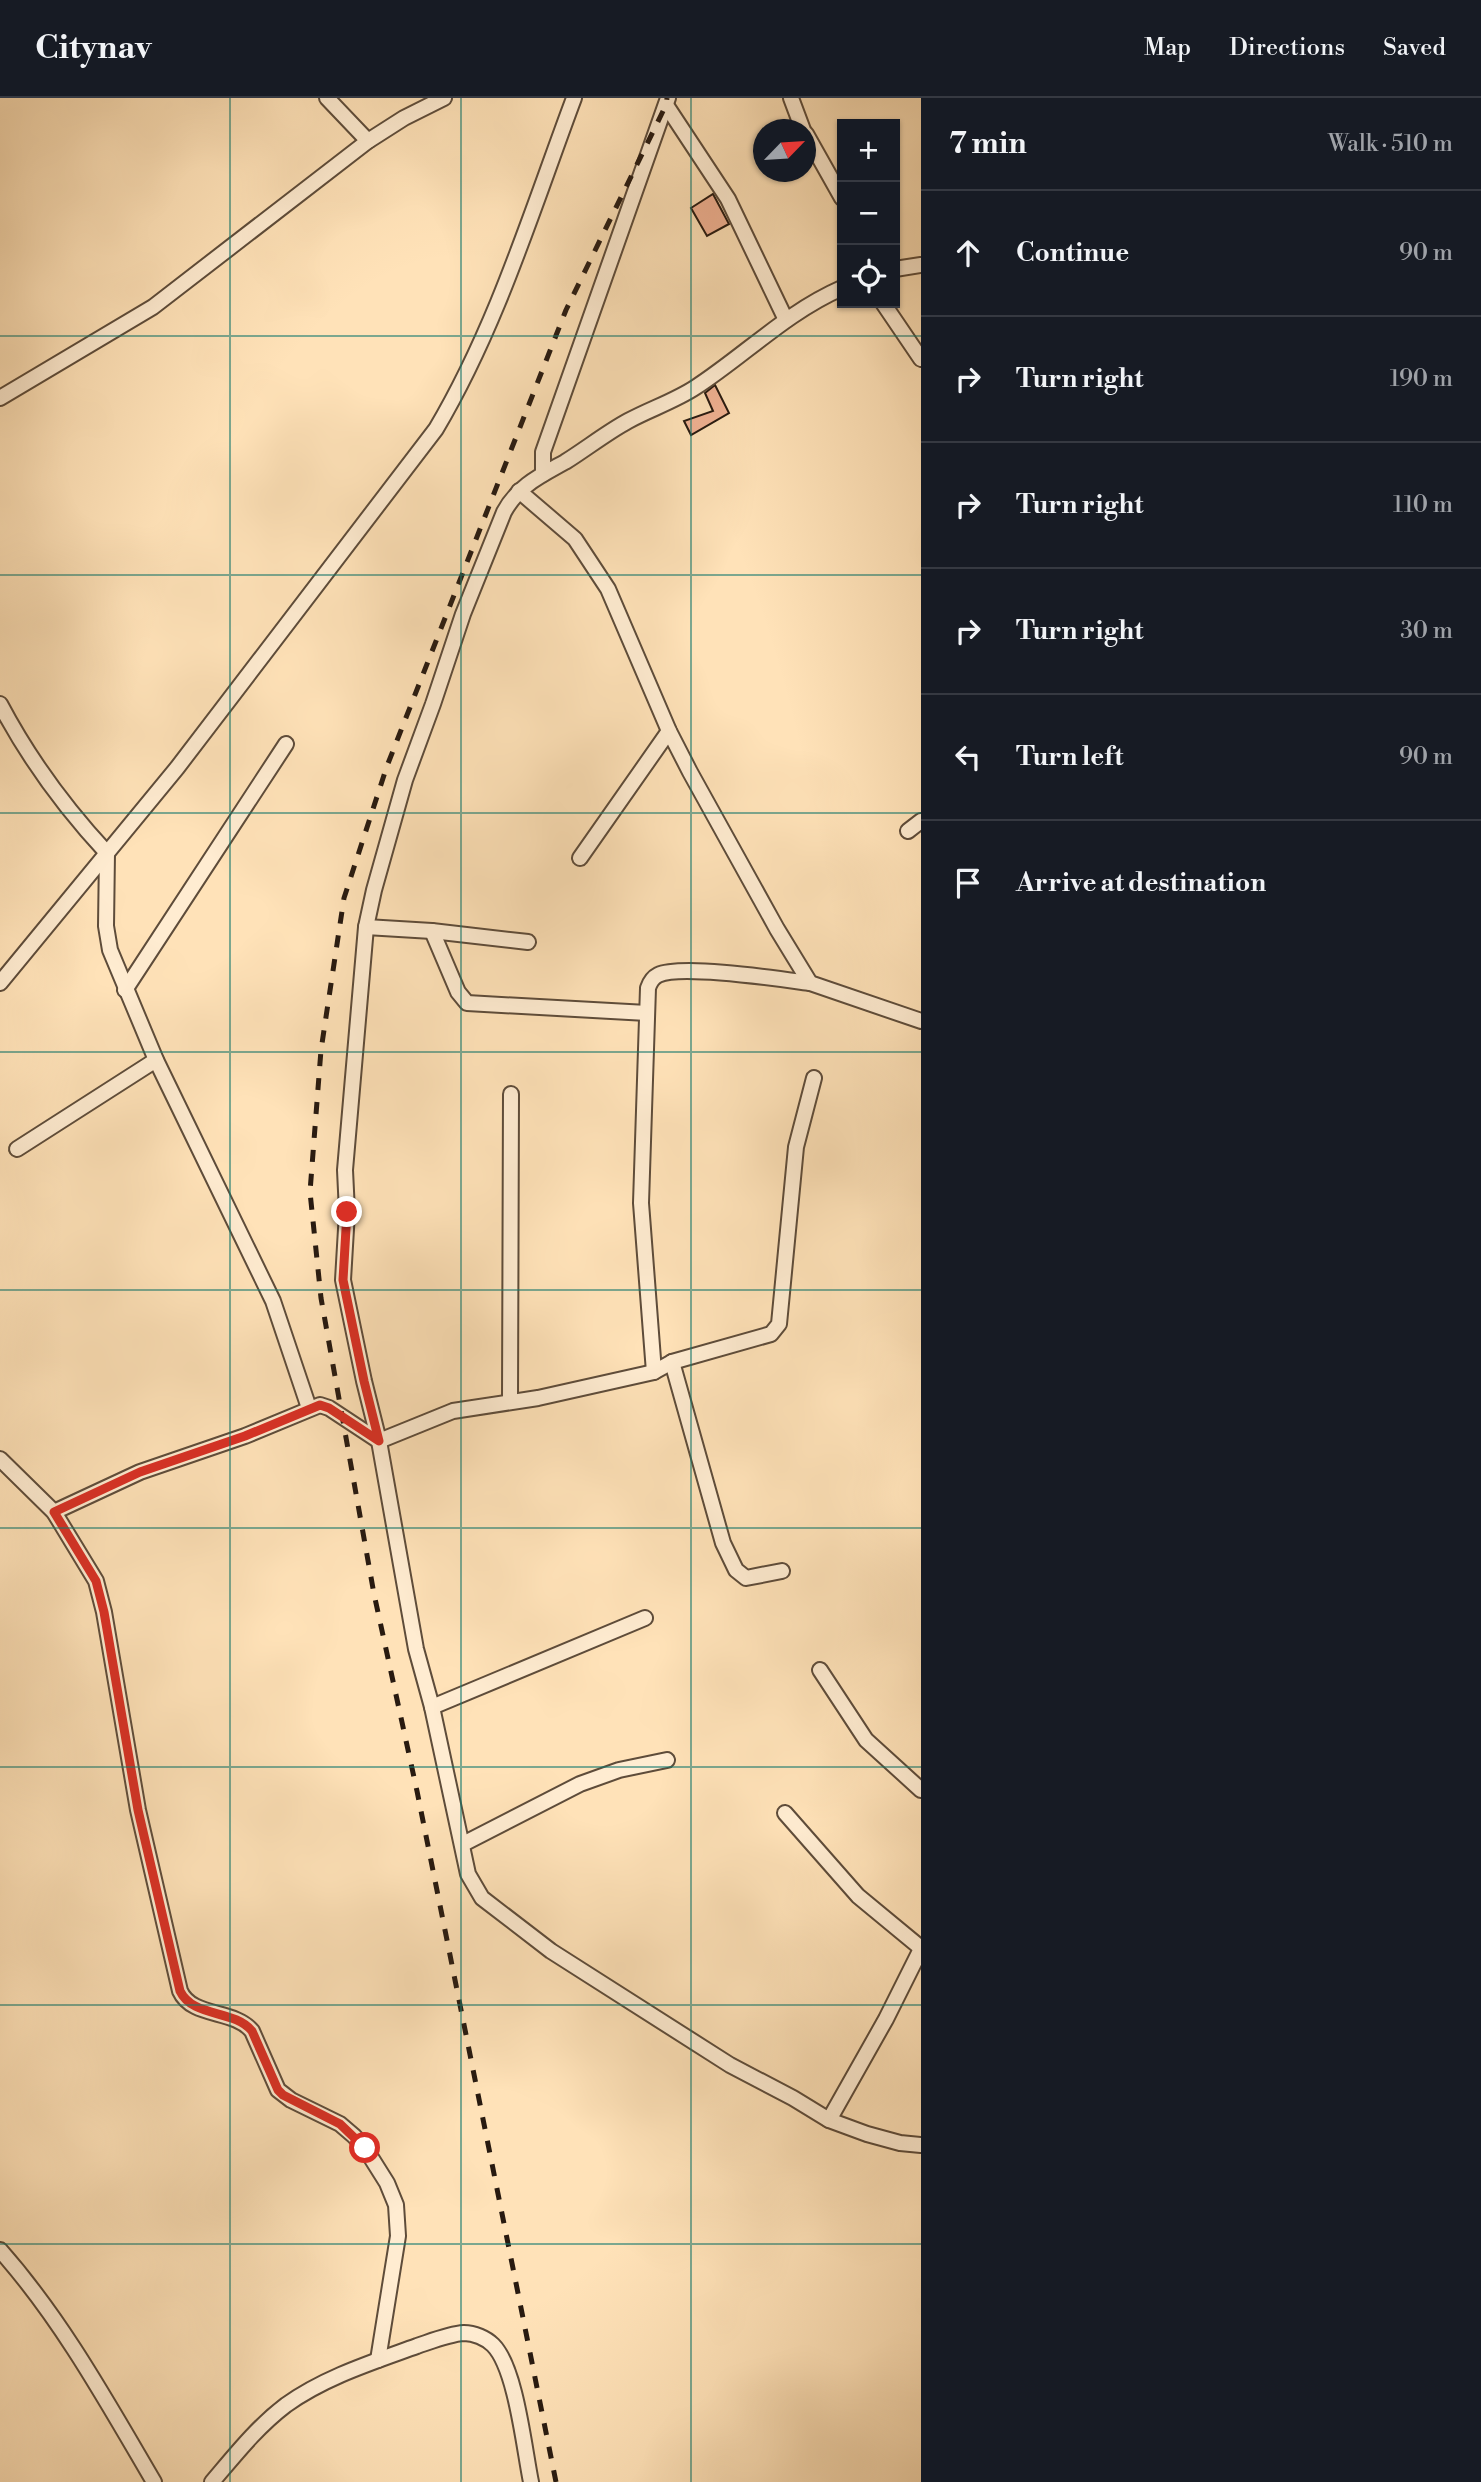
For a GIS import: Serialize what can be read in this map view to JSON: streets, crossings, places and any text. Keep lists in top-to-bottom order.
{
  "north": "top right",
  "page": {
    "header": "Citynav",
    "nav": ["Map", "Directions", "Saved"],
    "heading": ["7 min", "Walk · 510 m"],
    "map_buttons": ["+", "−"],
    "list": [
      ["Continue", "90 m"],
      ["Turn right", "190 m"],
      ["Turn right", "110 m"],
      ["Turn right", "30 m"],
      ["Turn left", "90 m"],
      "Arrive at destination"
    ]
  }
}
